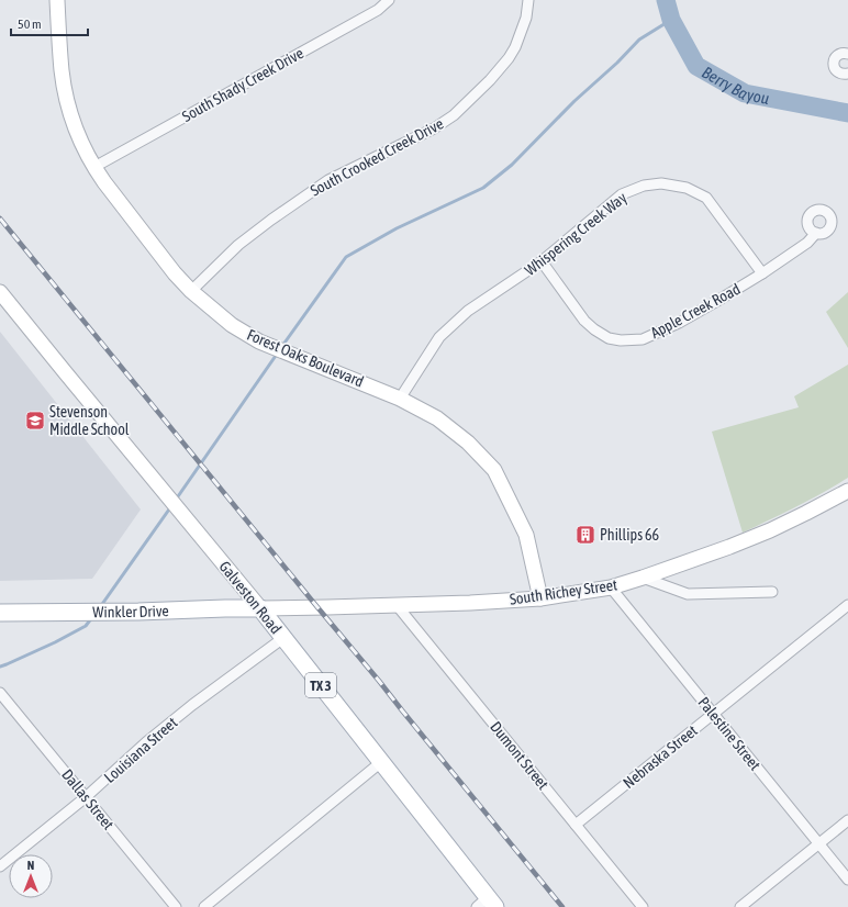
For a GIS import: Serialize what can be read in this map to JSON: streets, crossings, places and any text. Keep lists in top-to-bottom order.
{
  "streets": {
    "main road": [
      "Forest Oaks Boulevard",
      "South Richey Street",
      "Galveston Road",
      "Winkler Drive",
      "TX 3"
    ],
    "street": [
      "South Shady Creek Drive",
      "South Crooked Creek Drive",
      "Whispering Creek Way",
      "Apple Creek Road",
      "Palestine Street",
      "Louisiana Street",
      "Dumont Street",
      "Nebraska Street",
      "Dallas Street"
    ]
  },
  "crossings": [
    ["South Shady Creek Drive", "Forest Oaks Boulevard"],
    ["South Crooked Creek Drive", "Forest Oaks Boulevard"],
    ["Whispering Creek Way", "Apple Creek Road"],
    ["Whispering Creek Way", "Forest Oaks Boulevard"],
    ["Forest Oaks Boulevard", "South Richey Street"],
    ["South Richey Street", "Galveston Road"],
    ["South Richey Street", "Winkler Drive"],
    ["South Richey Street", "Palestine Street"],
    ["South Richey Street", "Dumont Street"],
    ["Galveston Road", "Winkler Drive"],
    ["Galveston Road", "Louisiana Street"],
    ["Palestine Street", "Nebraska Street"],
    ["Louisiana Street", "Dallas Street"],
    ["Dumont Street", "Nebraska Street"]
  ],
  "water": ["Berry Bayou"],
  "places": {
    "school or university": ["Stevenson Middle School"],
    "building": ["Phillips 66"]
  },
  "scale_bar": "50 m",
  "north": "top"
}
